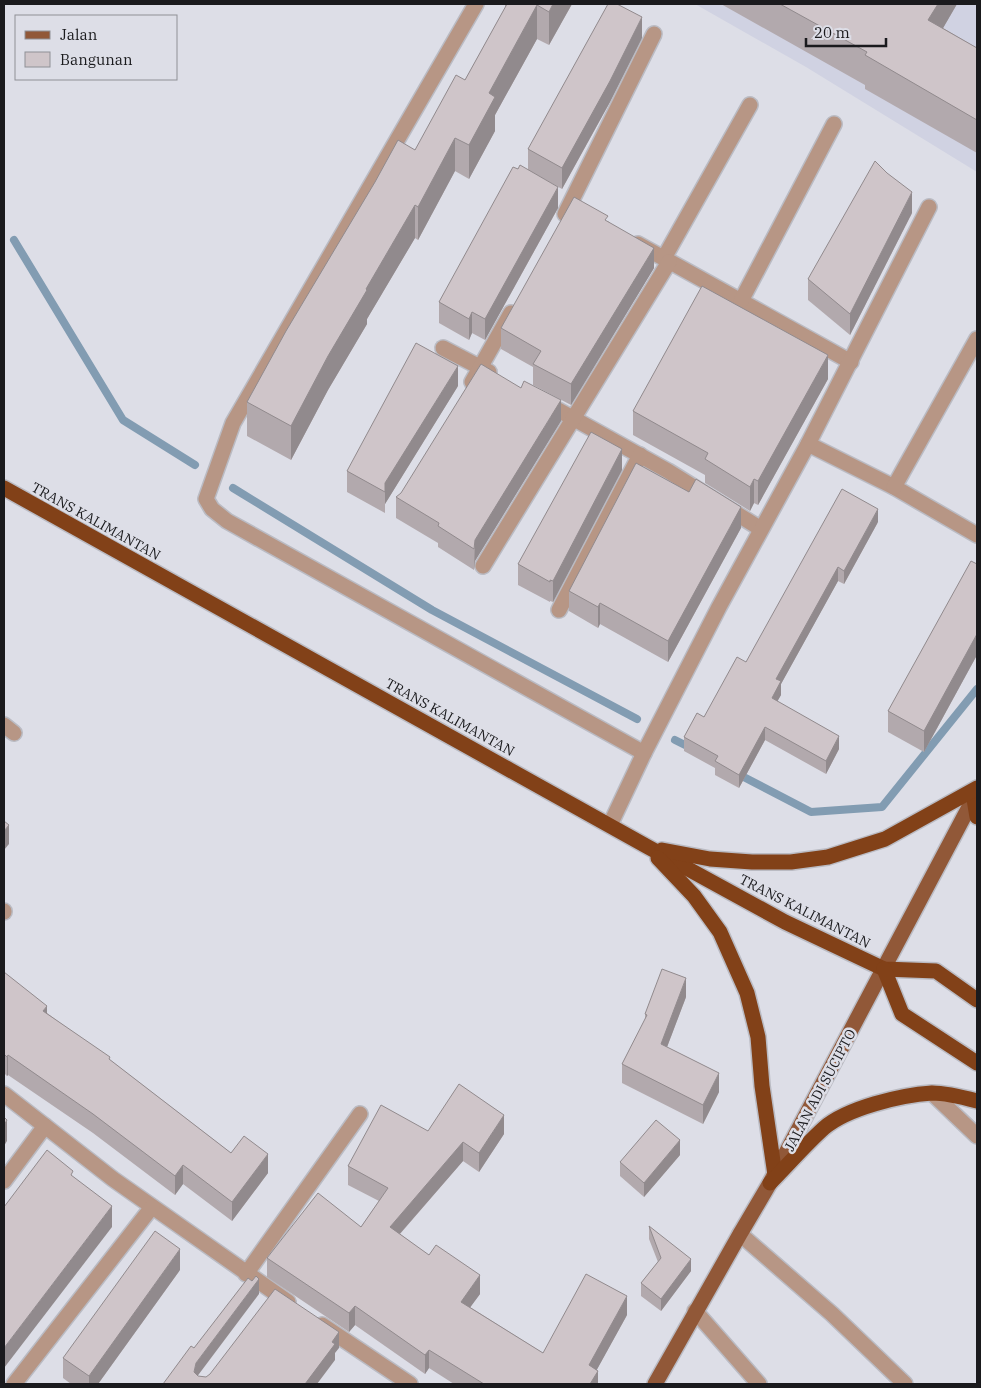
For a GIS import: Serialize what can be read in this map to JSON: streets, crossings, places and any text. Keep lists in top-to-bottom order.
{
  "streets": {
    "highway": ["TRANS KALIMANTAN"],
    "main road": ["JALAN ADI SUCIPTO"]
  },
  "crossings": [
    ["TRANS KALIMANTAN", "JALAN ADI SUCIPTO"]
  ],
  "legend": ["Jalan", "Bangunan"],
  "scale_bar": "20 m"
}
